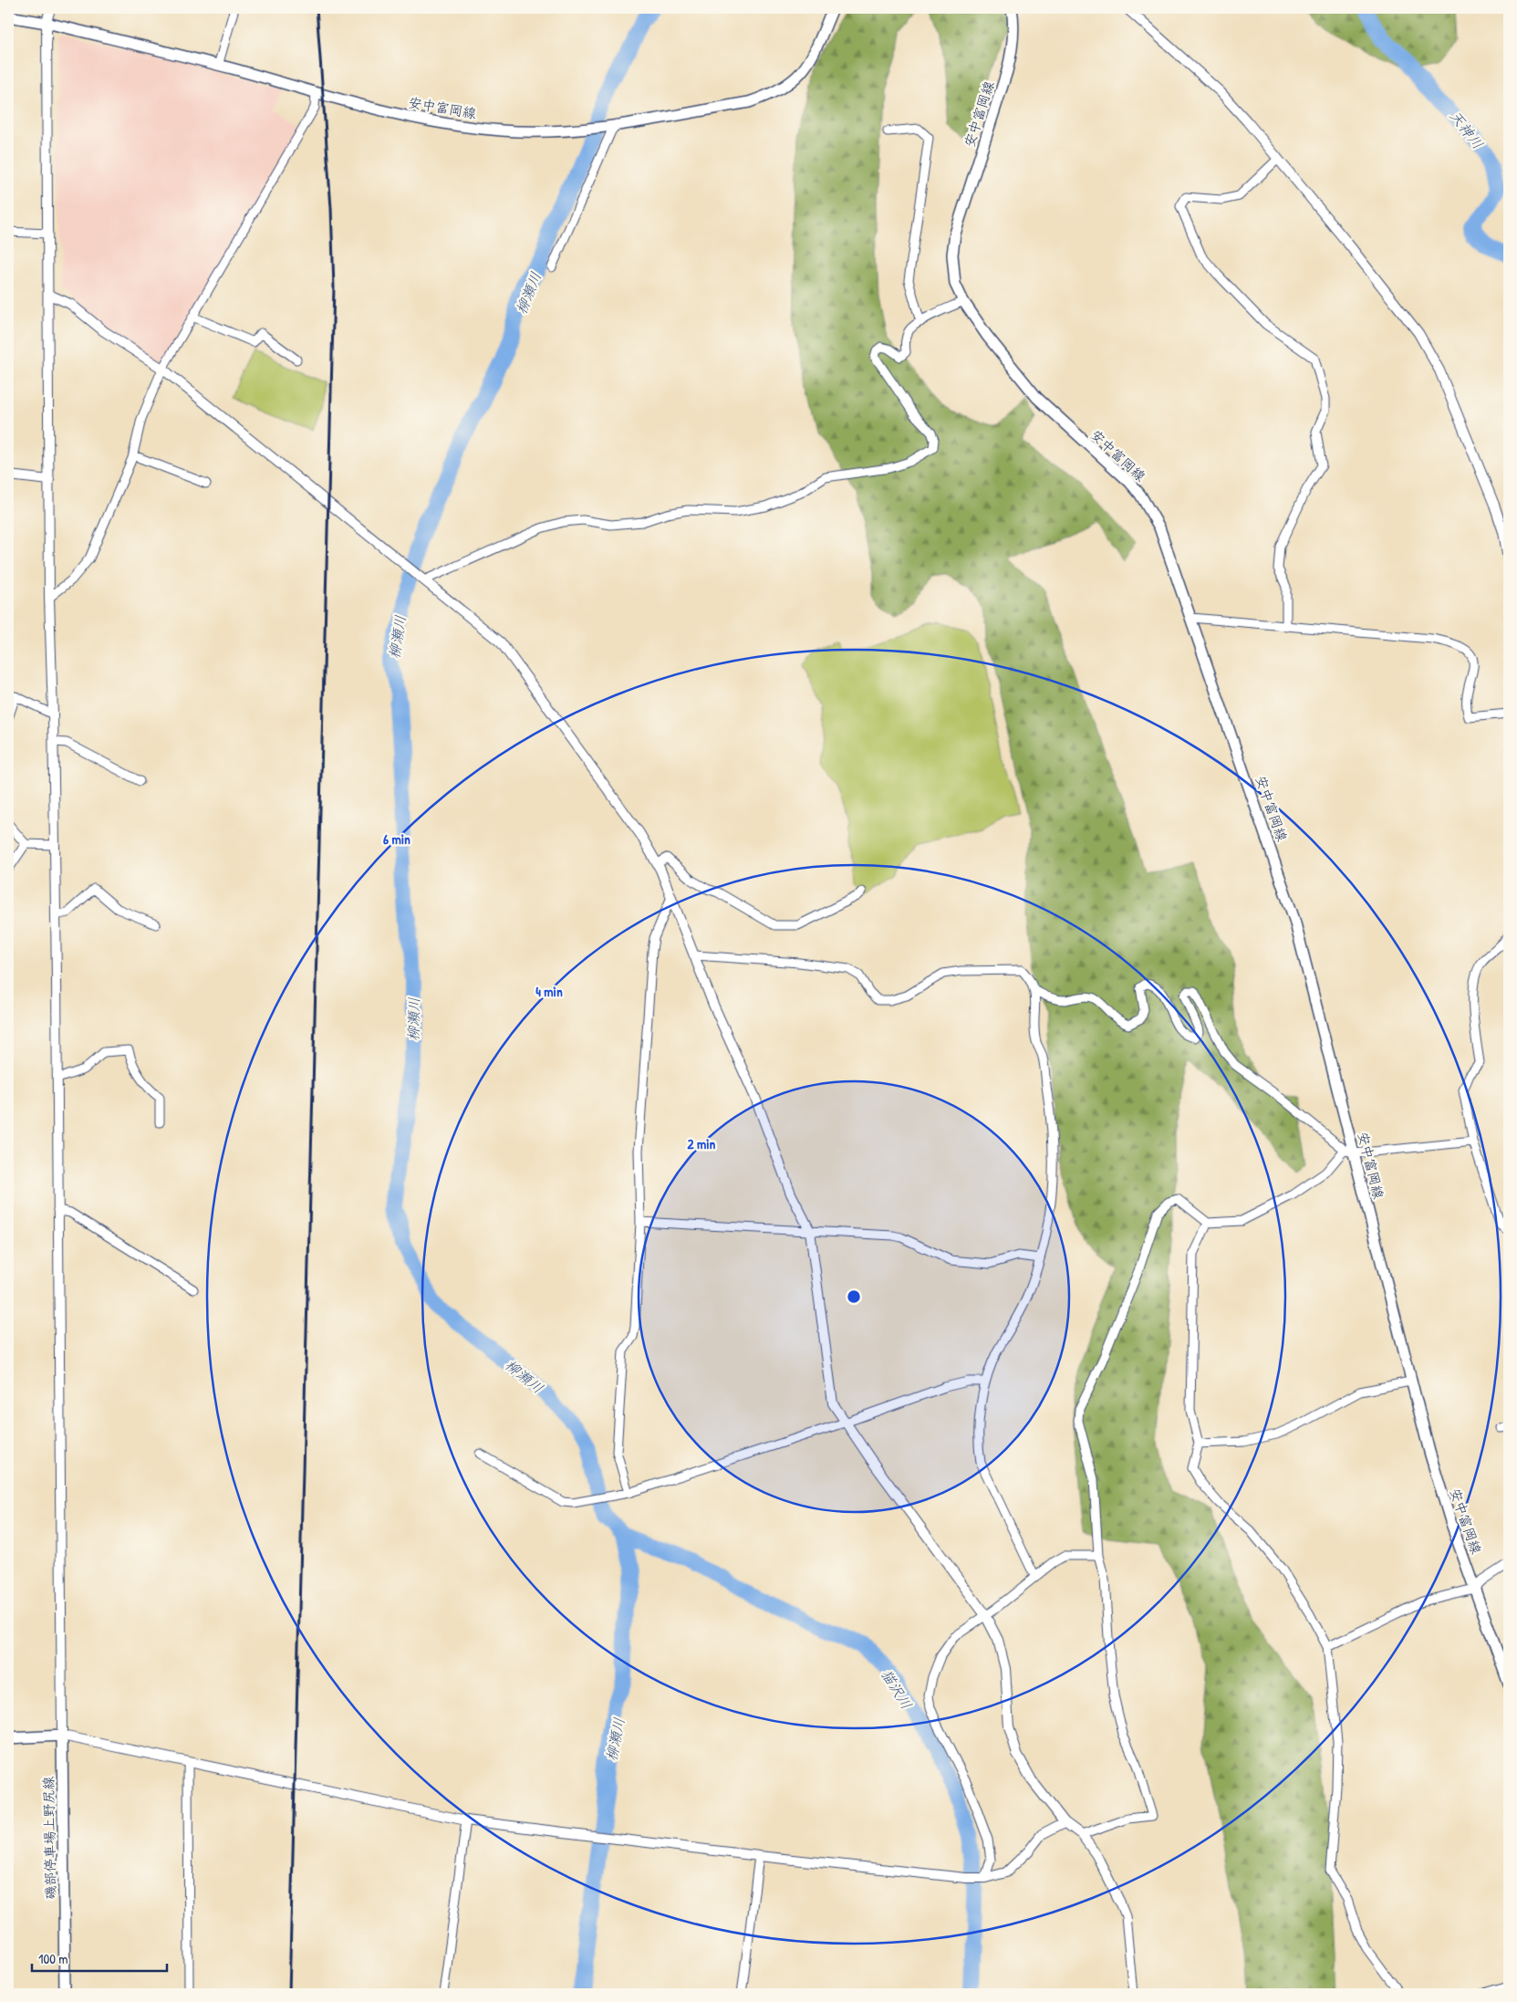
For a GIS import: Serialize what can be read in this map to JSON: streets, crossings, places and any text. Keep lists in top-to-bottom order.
{
  "streets": {
    "main road": ["安中富岡線", "磯部停車場上野尻線"]
  },
  "water": ["天神川", "柳瀬川", "猫沢川"],
  "scale_bar": "100 m",
  "rings": ["6 min", "4 min", "2 min"]
}
